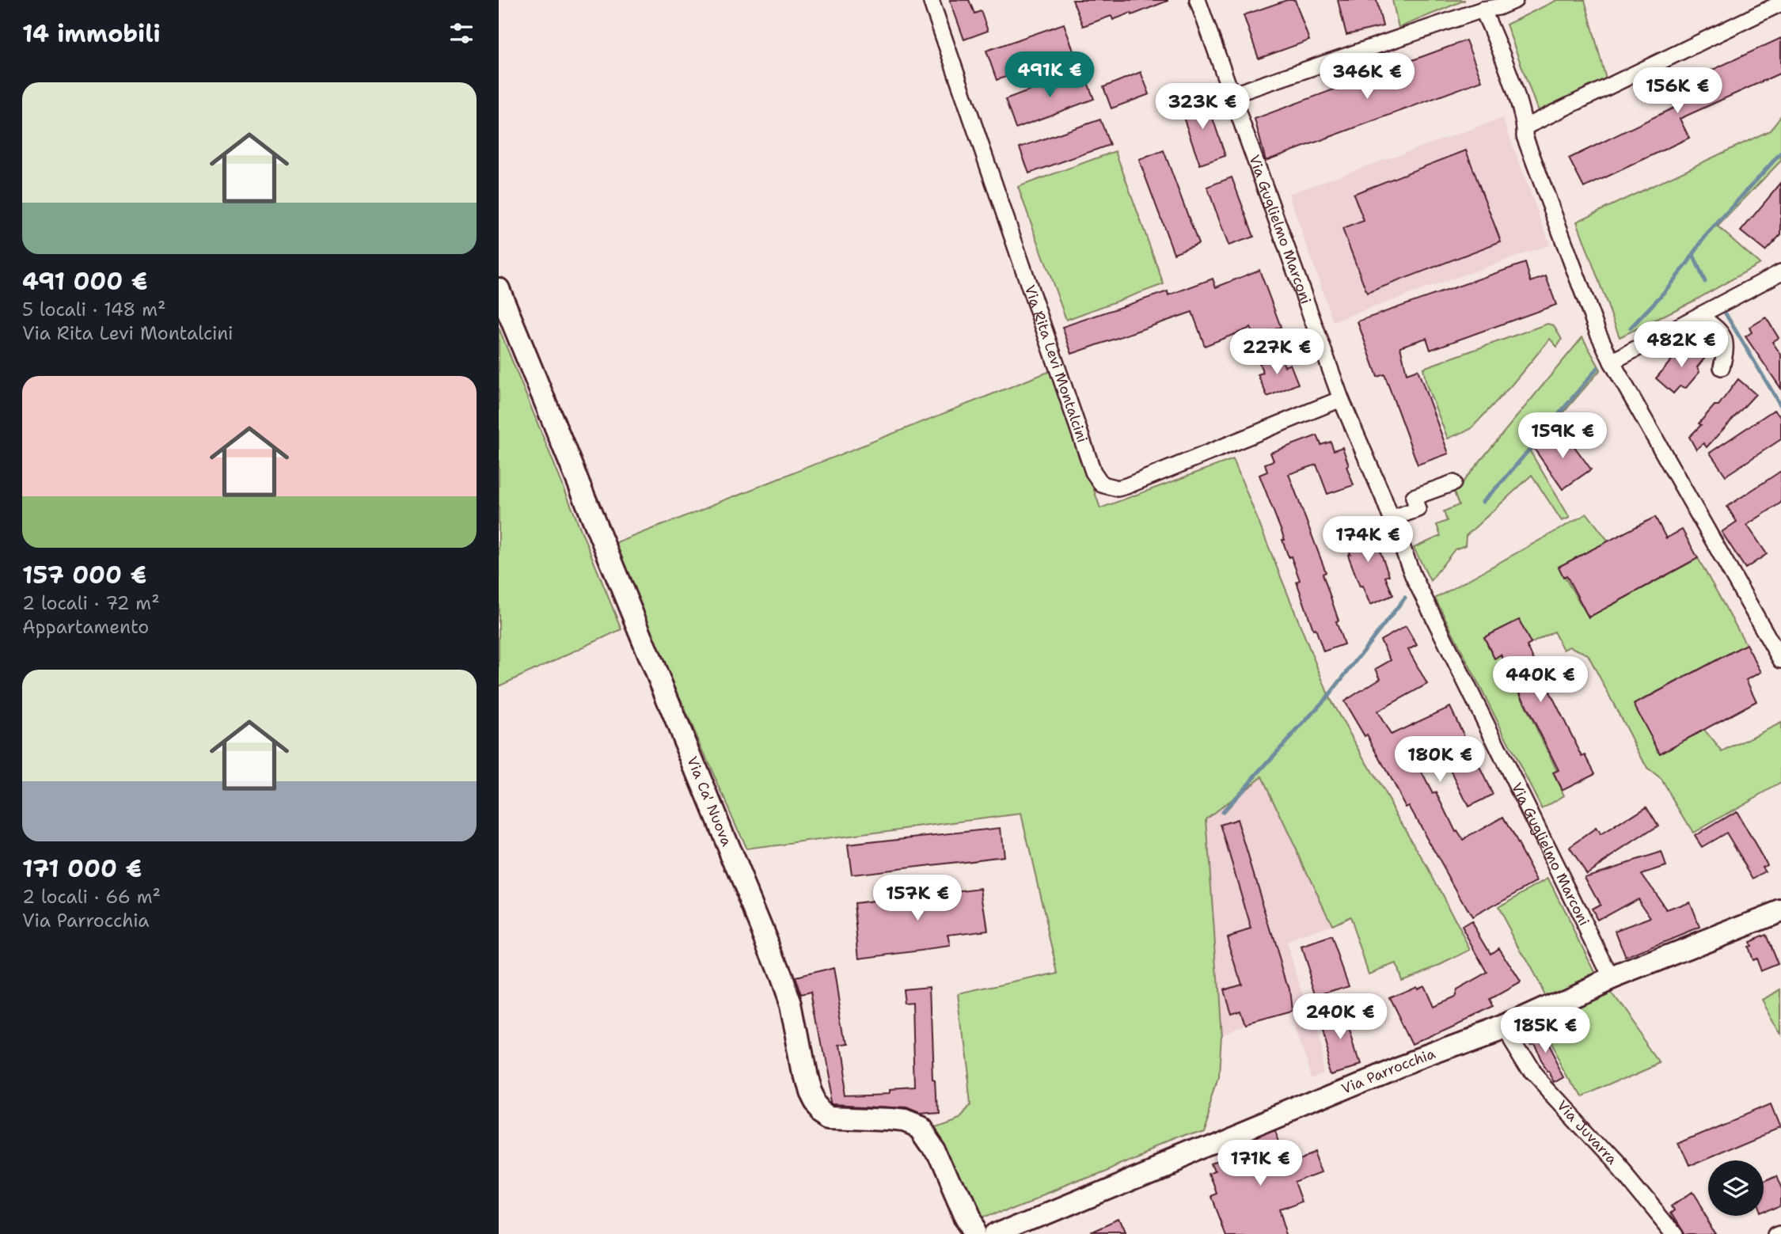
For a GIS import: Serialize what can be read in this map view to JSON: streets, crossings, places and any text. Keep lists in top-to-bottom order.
{
  "streets": {
    "street": [
      "Via Guglielmo Marconi",
      "Via Rita Levi Montalcini",
      "Via Ca' Nuova",
      "Via Parrocchia",
      "Via Juvarra"
    ]
  },
  "crossings": [
    ["Via Guglielmo Marconi", "Via Rita Levi Montalcini"],
    ["Via Guglielmo Marconi", "Via Parrocchia"],
    ["Via Parrocchia", "Via Juvarra"]
  ],
  "page": {
    "heading": "14 immobili",
    "price": [
      "491K €",
      "346K €",
      "156K €",
      "323K €",
      "482K €",
      "227K €",
      "159K €",
      "174K €",
      "440K €",
      "180K €",
      "157K €",
      "240K €",
      "185K €",
      "171K €"
    ],
    "list": [
      {
        "name": "491 000 €",
        "note": "5 locali · 148 m² · Via Rita Levi Montalcini"
      },
      {
        "name": "157 000 €",
        "note": "2 locali · 72 m² · Appartamento"
      },
      {
        "name": "171 000 €",
        "note": "2 locali · 66 m² · Via Parrocchia"
      }
    ]
  }
}
